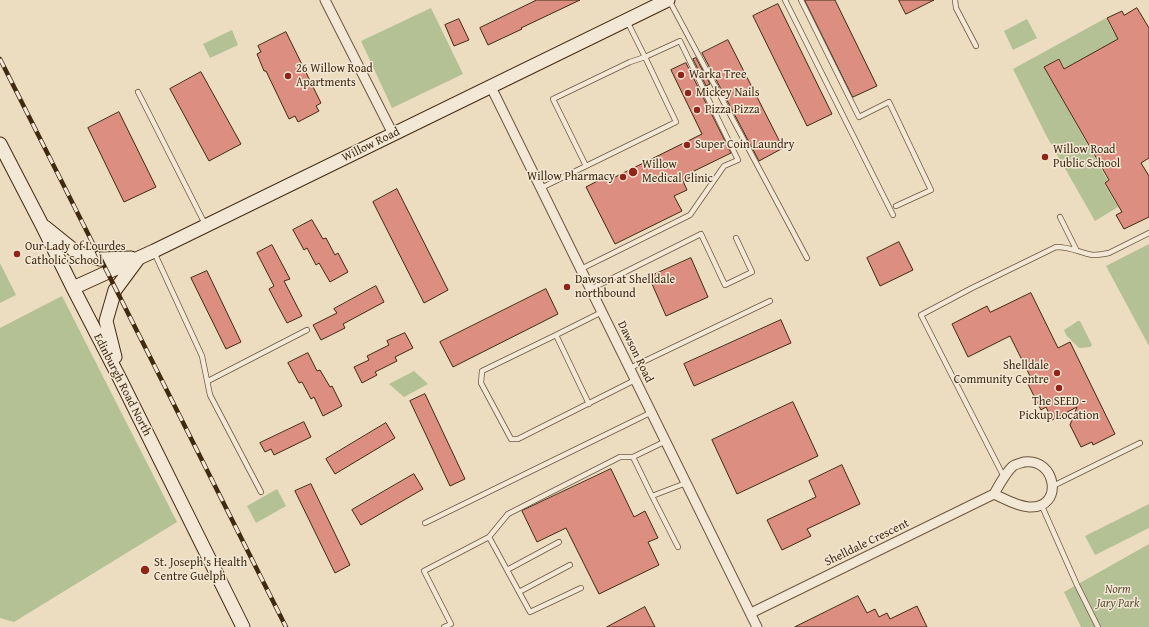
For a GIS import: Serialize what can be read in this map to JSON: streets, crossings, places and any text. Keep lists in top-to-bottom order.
{
  "streets": {
    "main road": ["Willow Road", "Edinburgh Road North"],
    "street": ["Dawson Road", "Shelldale Crescent"]
  },
  "crossings": [
    ["Willow Road", "Dawson Road"],
    ["Willow Road", "Edinburgh Road North"],
    ["Dawson Road", "Shelldale Crescent"]
  ],
  "parks": ["Norm Jary Park"],
  "places": [
    "Warka Tree",
    "26 Willow Road Apartments",
    "Mickey Nails",
    "Pizza Pizza",
    "Super Coin Laundry",
    "Willow Road Public School",
    "Willow Medical Clinic",
    "Willow Pharmacy",
    "Our Lady of Lourdes Catholic School",
    "Dawson at Shelldale northbound",
    "Shelldale Community Centre",
    "The SEED - Pickup Location",
    "St. Joseph's Health Centre Guelph"
  ]
}
